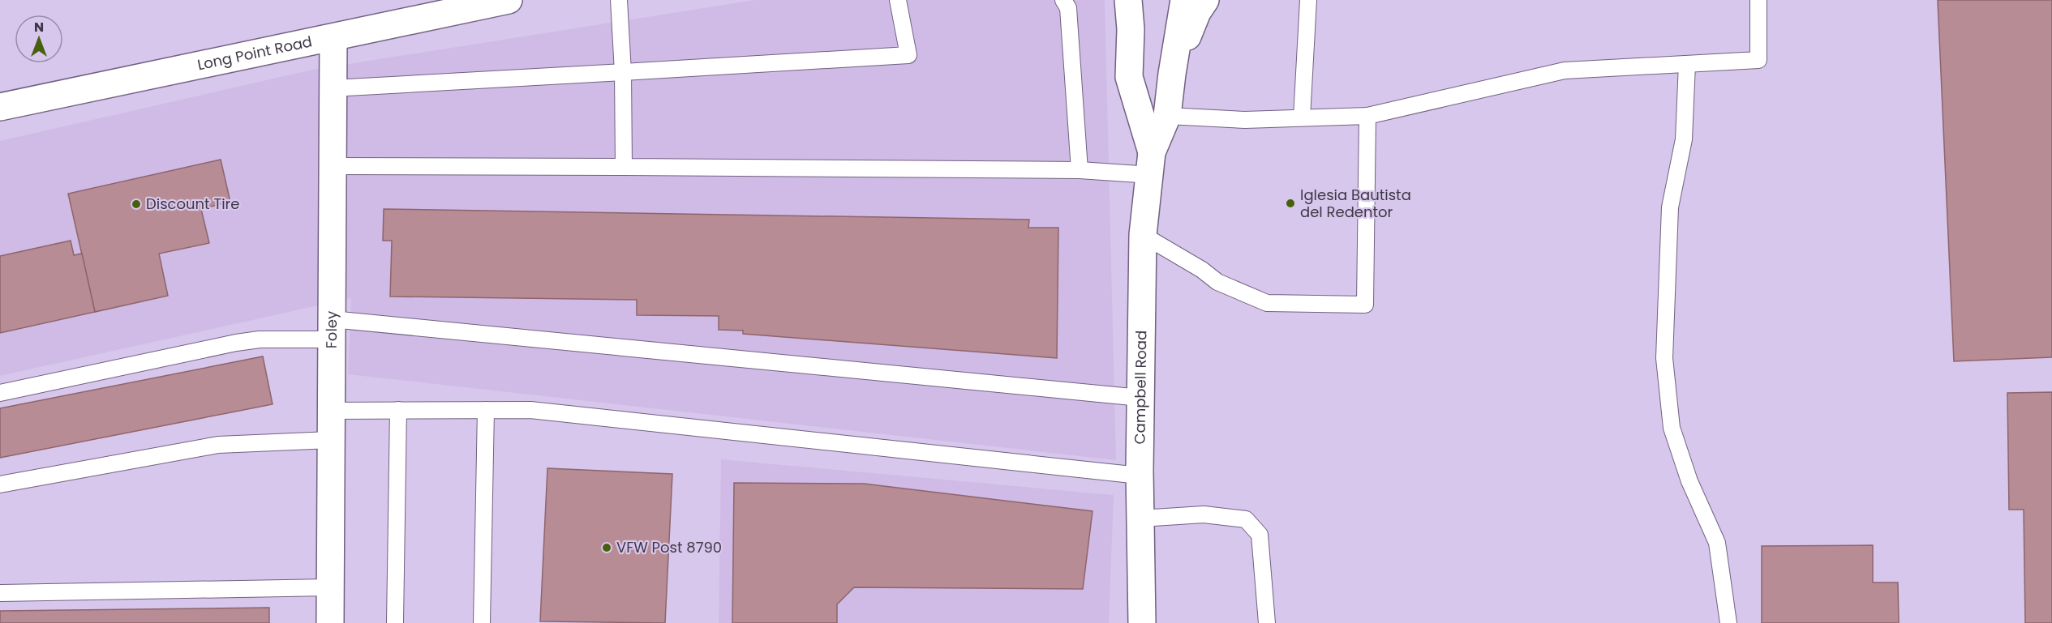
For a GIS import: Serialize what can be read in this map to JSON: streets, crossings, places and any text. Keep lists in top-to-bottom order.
{
  "streets": {
    "street": ["Long Point Road", "Foley", "Campbell Road"]
  },
  "crossings": [
    ["Long Point Road", "Foley"]
  ],
  "places": ["Iglesia Bautista del Redentor", "Discount Tire", "VFW Post 8790"],
  "north": "top"
}
